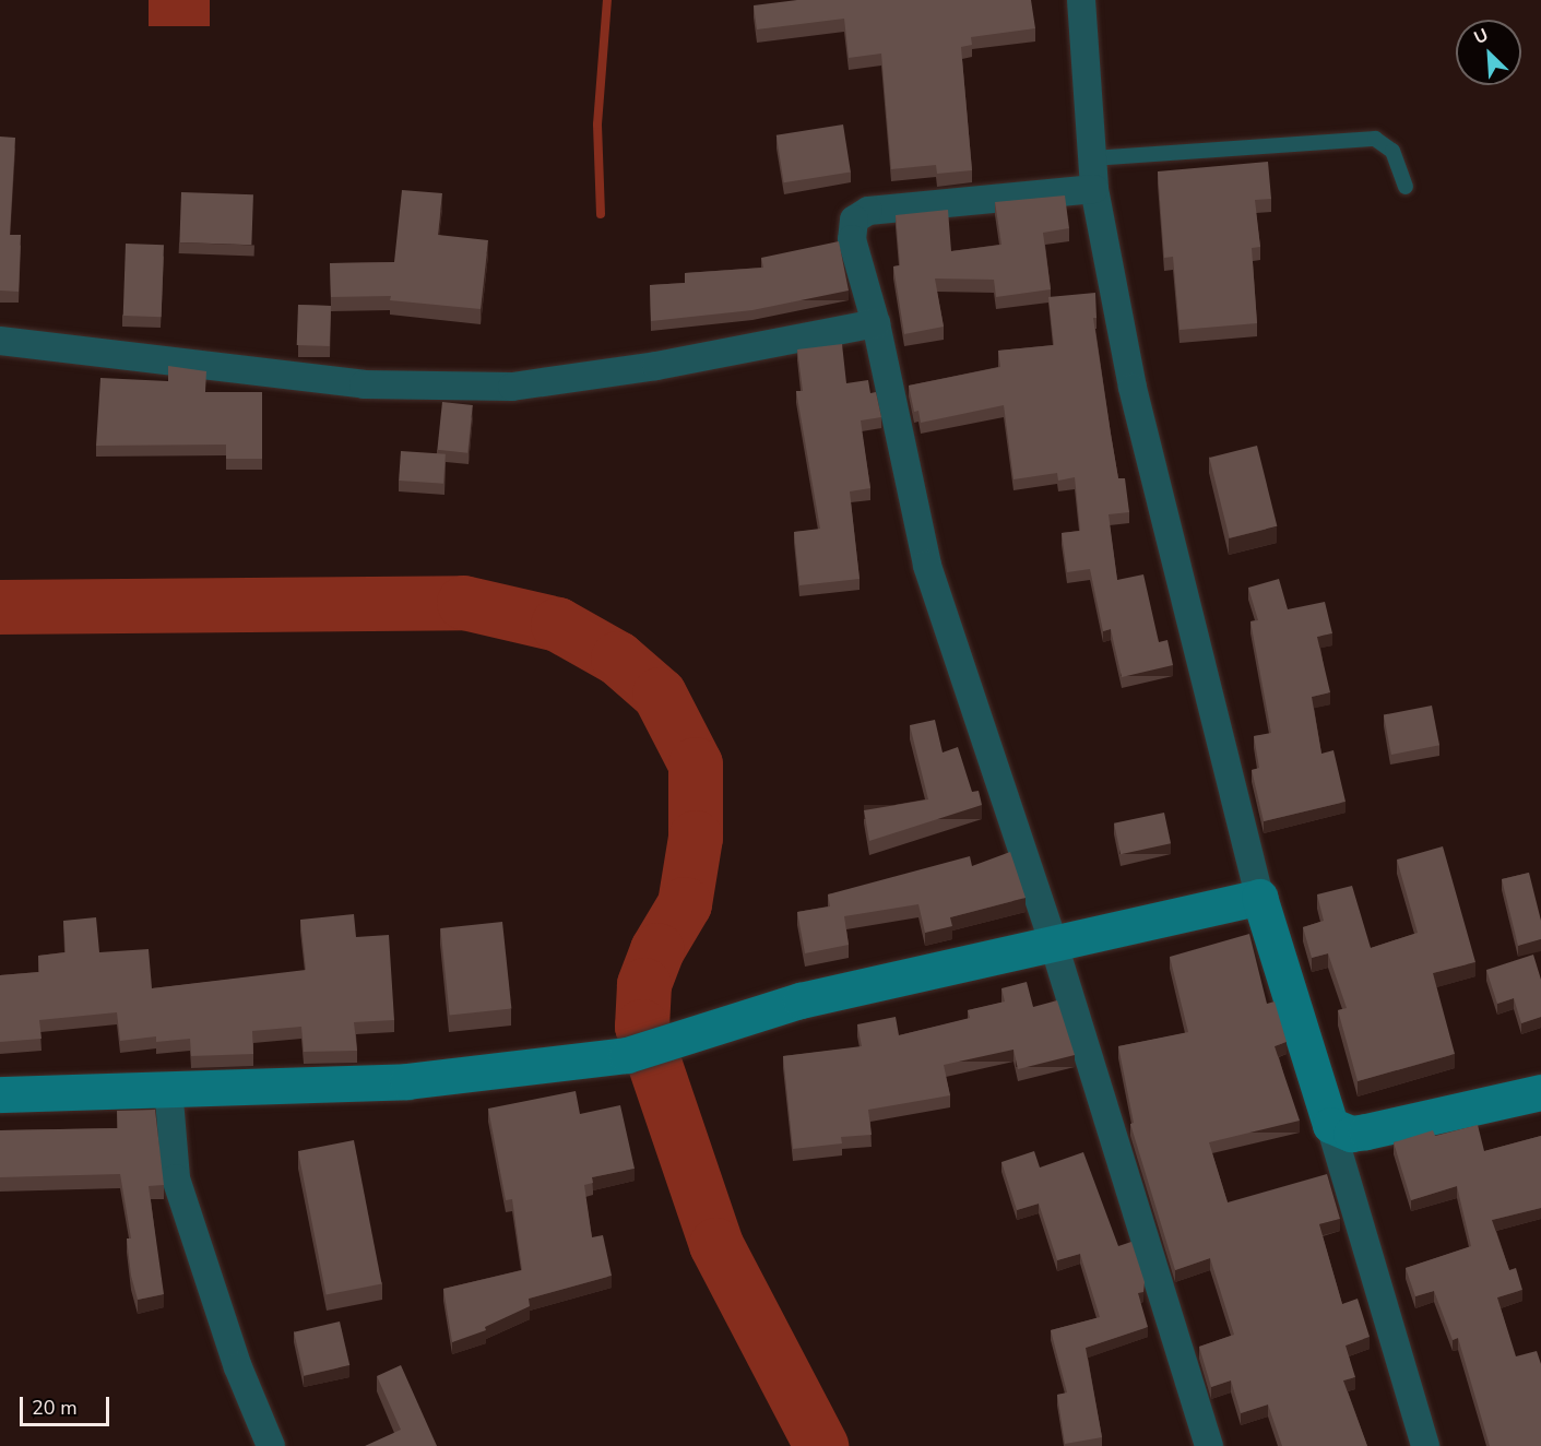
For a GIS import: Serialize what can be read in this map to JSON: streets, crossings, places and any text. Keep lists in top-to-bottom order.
{
  "scale_bar": "20 m",
  "north": "top left"
}
